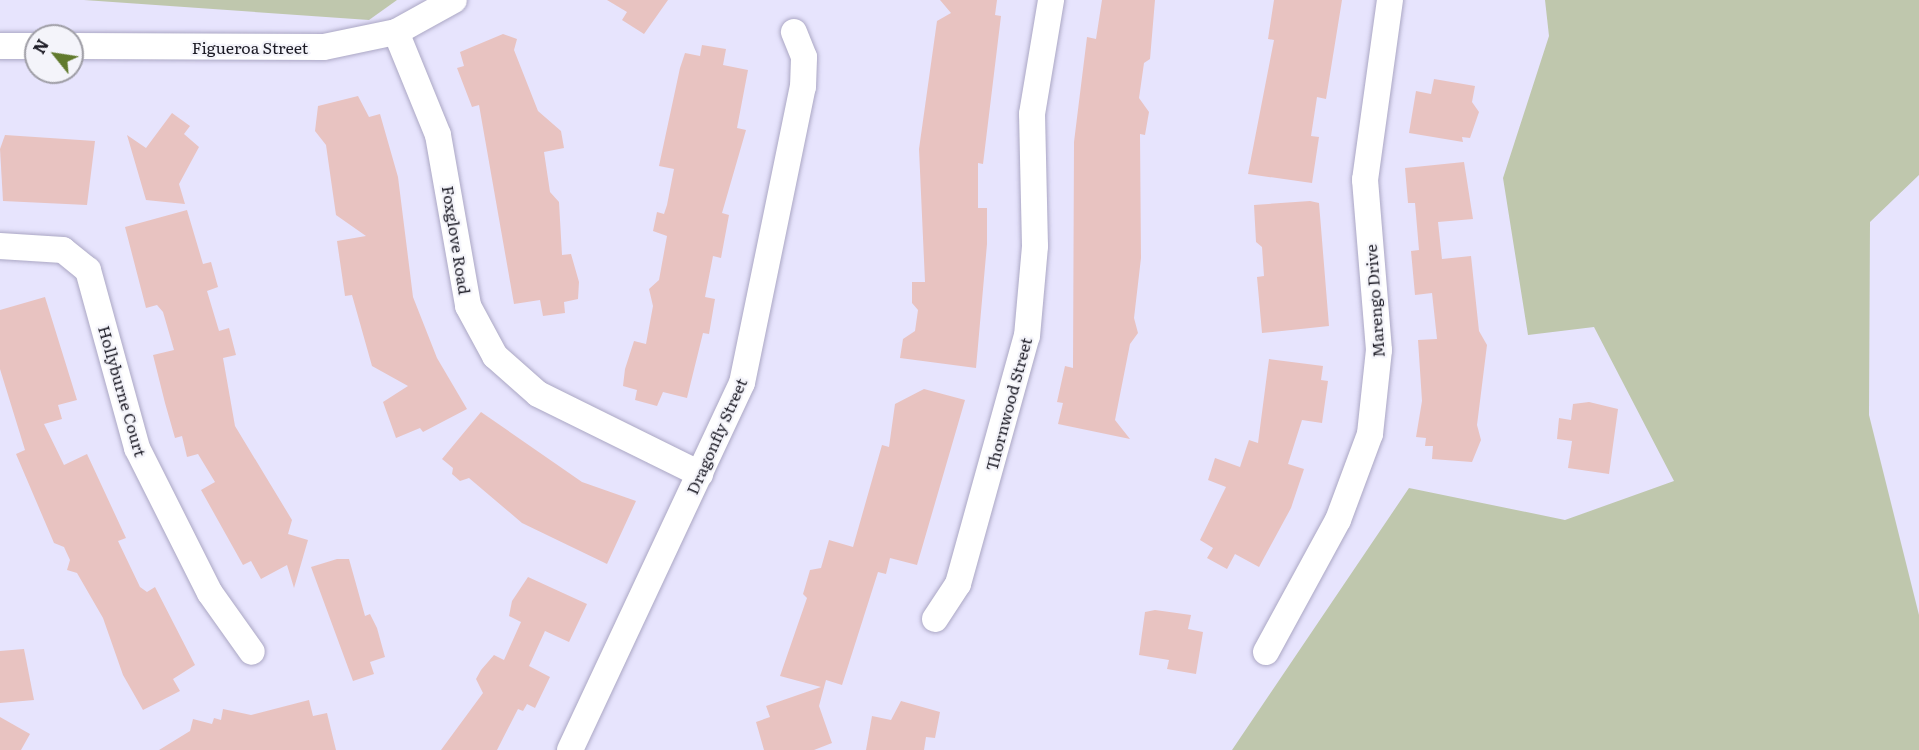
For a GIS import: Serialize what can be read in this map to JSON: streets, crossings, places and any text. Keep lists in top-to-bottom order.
{
  "streets": {
    "street": [
      "Figueroa Street",
      "Foxglove Road",
      "Marengo Drive",
      "Hollyburne Court",
      "Thornwood Street",
      "Dragonfly Street"
    ]
  },
  "crossings": [
    ["Figueroa Street", "Foxglove Road"],
    ["Foxglove Road", "Dragonfly Street"]
  ],
  "north": "top left"
}
